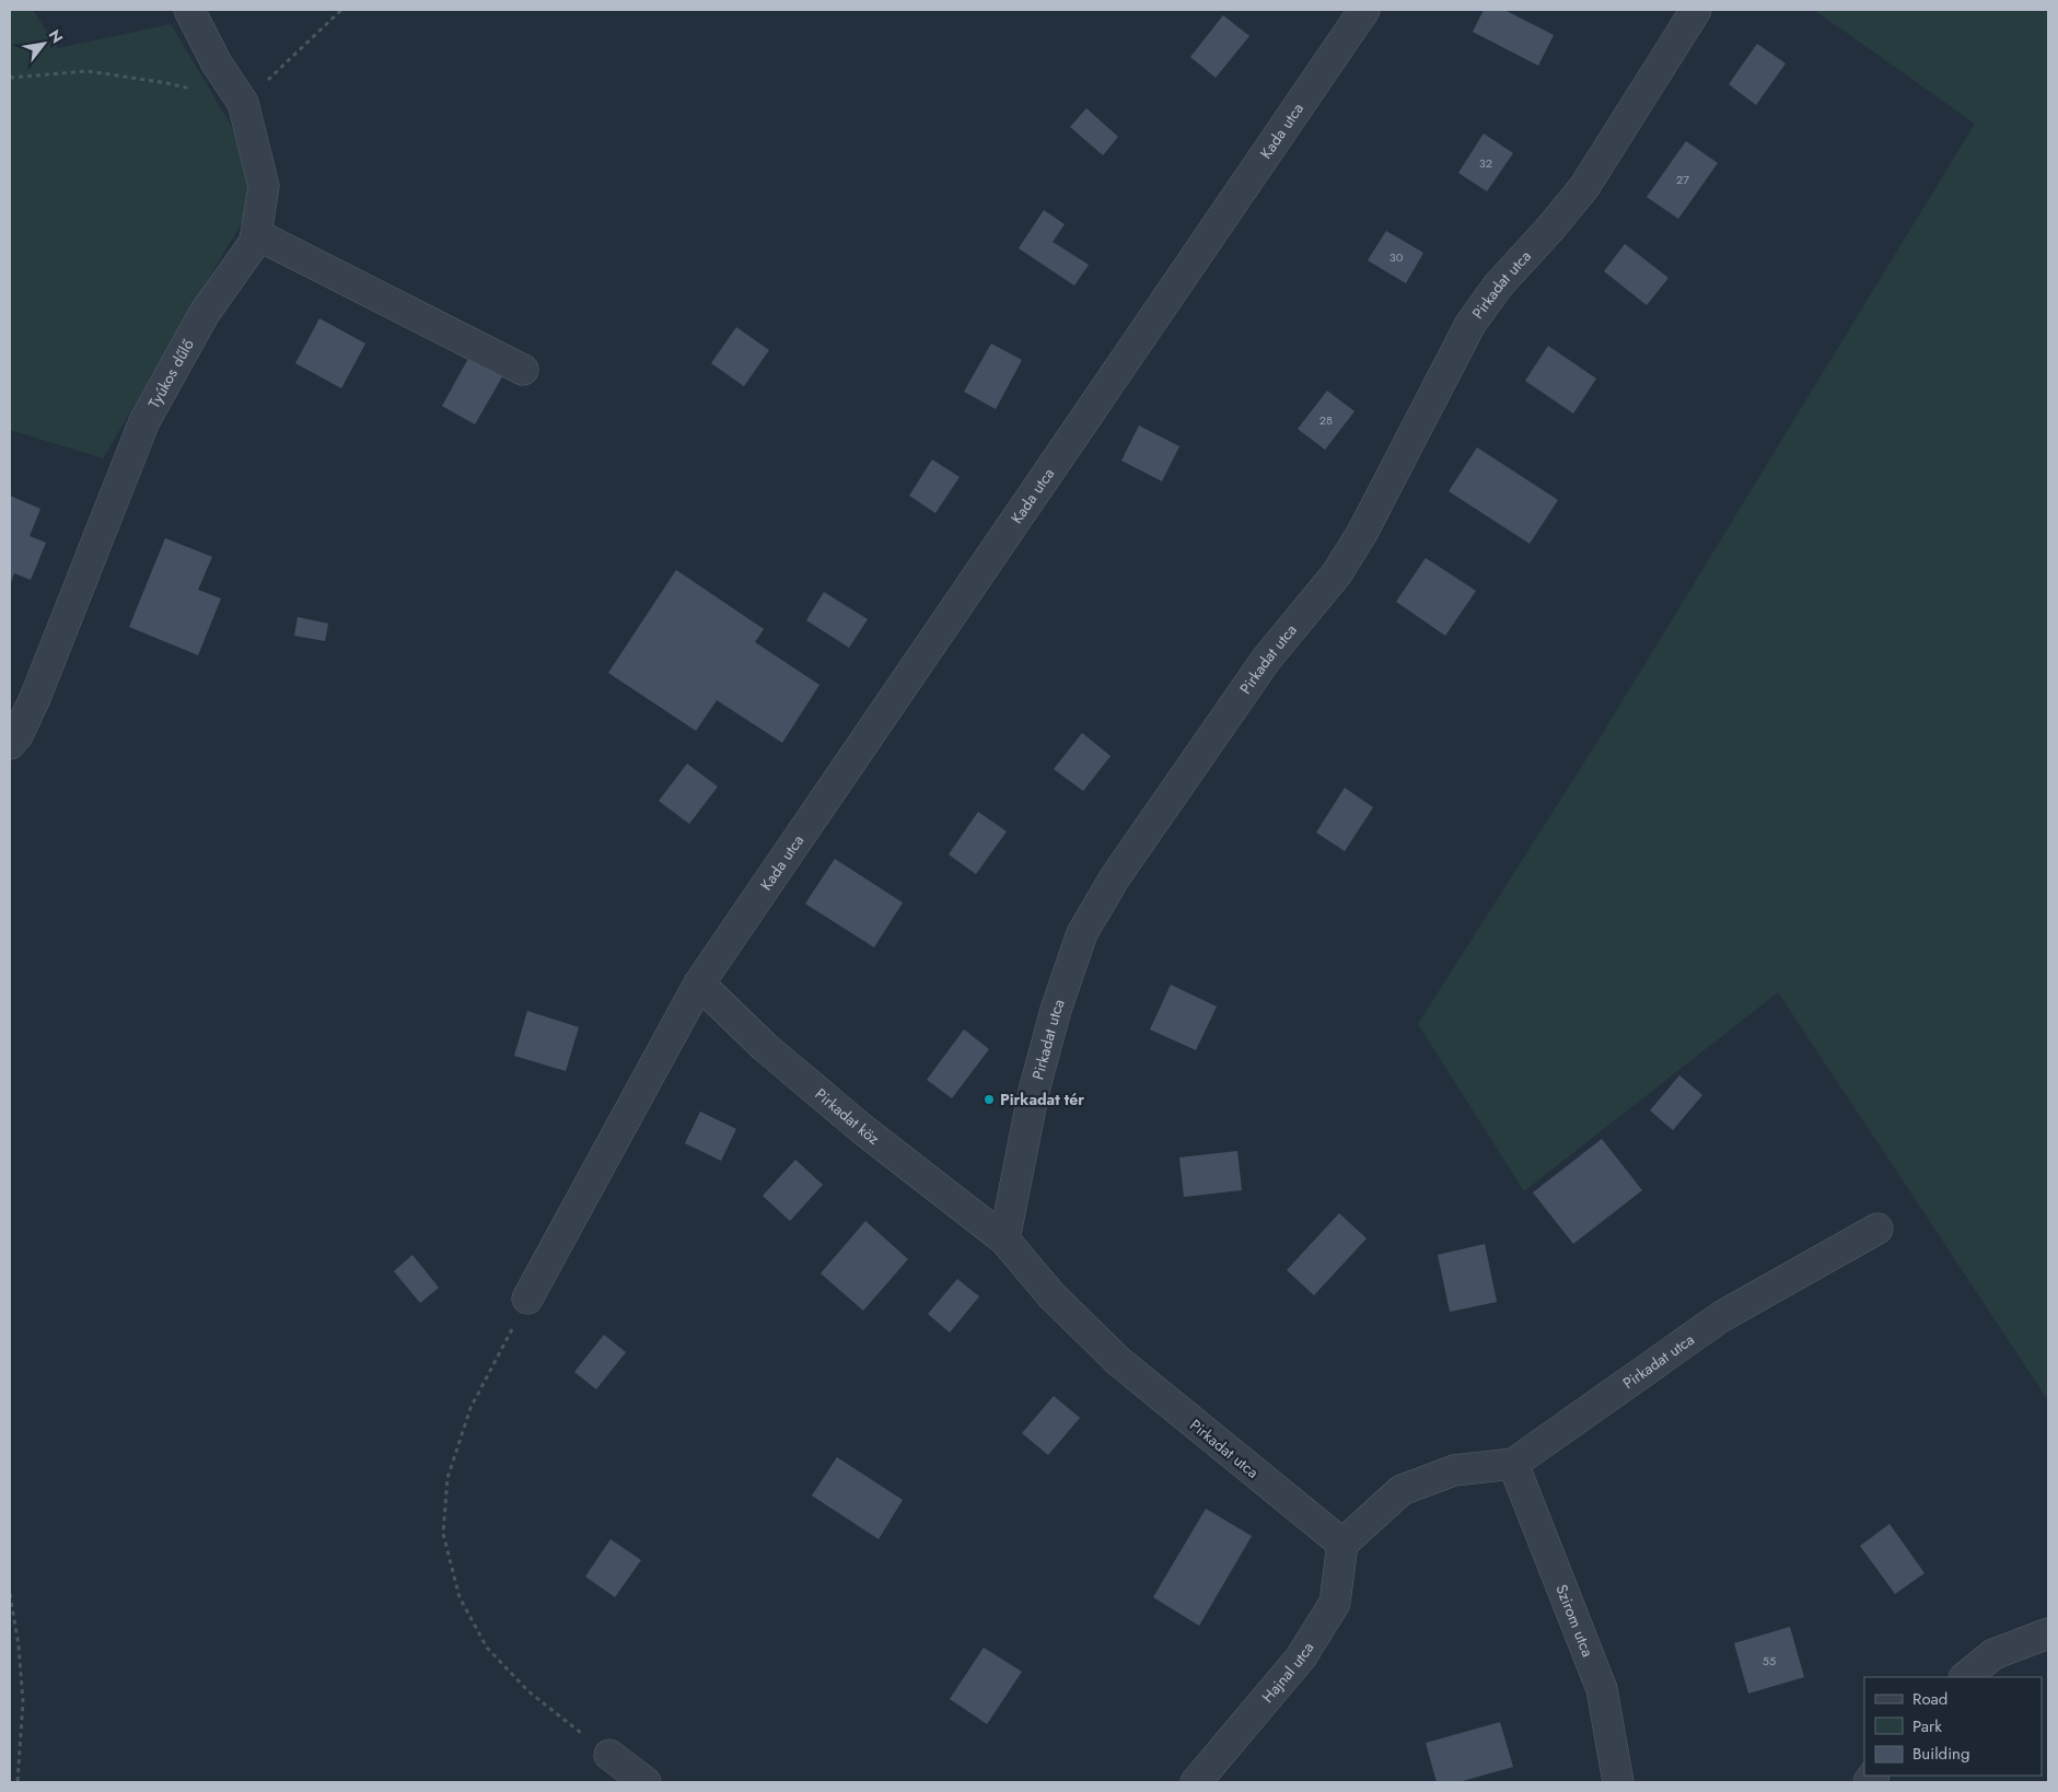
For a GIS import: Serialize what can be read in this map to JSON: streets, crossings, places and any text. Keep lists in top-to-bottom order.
{
  "streets": {
    "street": [
      "Kada utca",
      "Pirkadat utca",
      "Tyúkos dűlő",
      "Pirkadat köz",
      "Szirom utca",
      "Hajnal utca"
    ]
  },
  "crossings": [
    ["Kada utca", "Pirkadat köz"],
    ["Pirkadat utca", "Pirkadat köz"],
    ["Pirkadat utca", "Szirom utca"],
    ["Pirkadat utca", "Hajnal utca"]
  ],
  "places": ["Pirkadat tér"],
  "house_numbers": [
    "32",
    "27",
    "30",
    "28",
    "55"
  ],
  "legend": ["Road", "Park", "Building"],
  "north": "top right"
}
